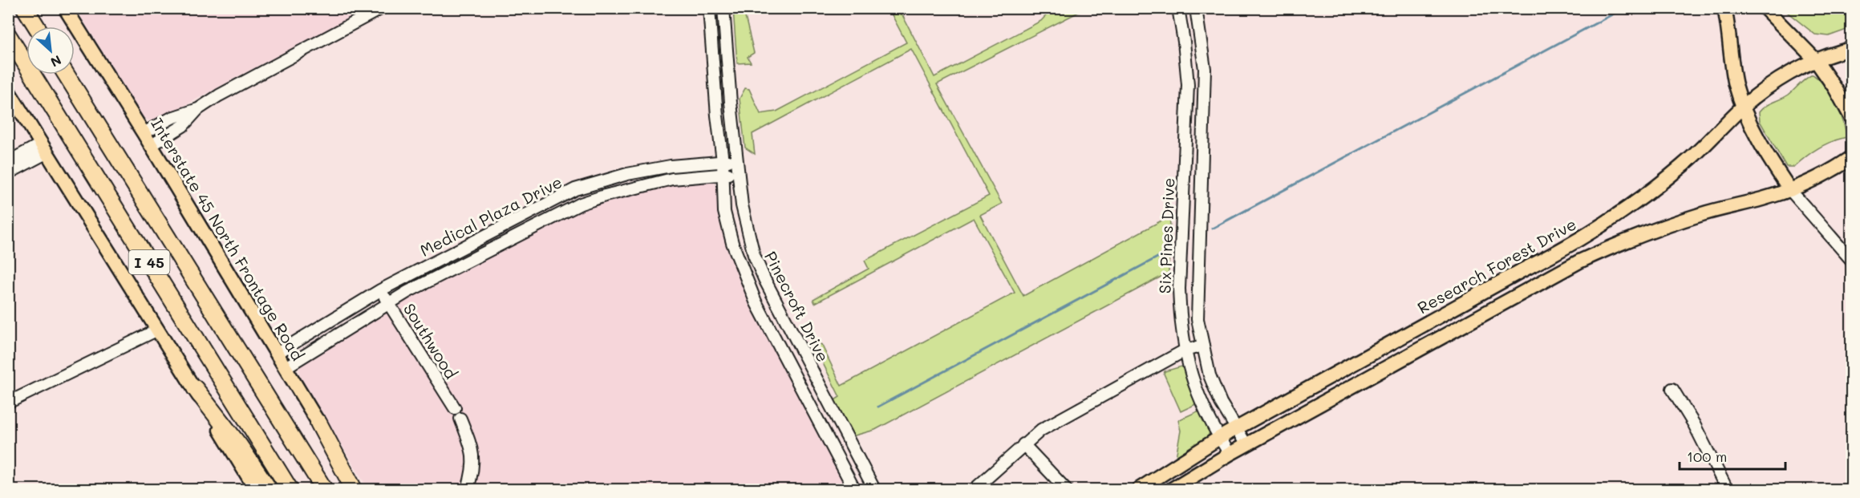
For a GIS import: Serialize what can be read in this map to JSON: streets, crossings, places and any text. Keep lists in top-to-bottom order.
{
  "streets": {
    "highway": ["I 45"],
    "main road": ["Interstate 45 North Frontage Road", "Research Forest Drive"],
    "street": [
      "Medical Plaza Drive",
      "Six Pines Drive",
      "Pinecroft Drive",
      "Southwood"
    ]
  },
  "crossings": [
    ["Medical Plaza Drive", "Interstate 45 North Frontage Road"],
    ["Medical Plaza Drive", "Pinecroft Drive"],
    ["Medical Plaza Drive", "Southwood"],
    ["Six Pines Drive", "Research Forest Drive"]
  ],
  "scale_bar": "100 m",
  "north": "bottom right"
}
